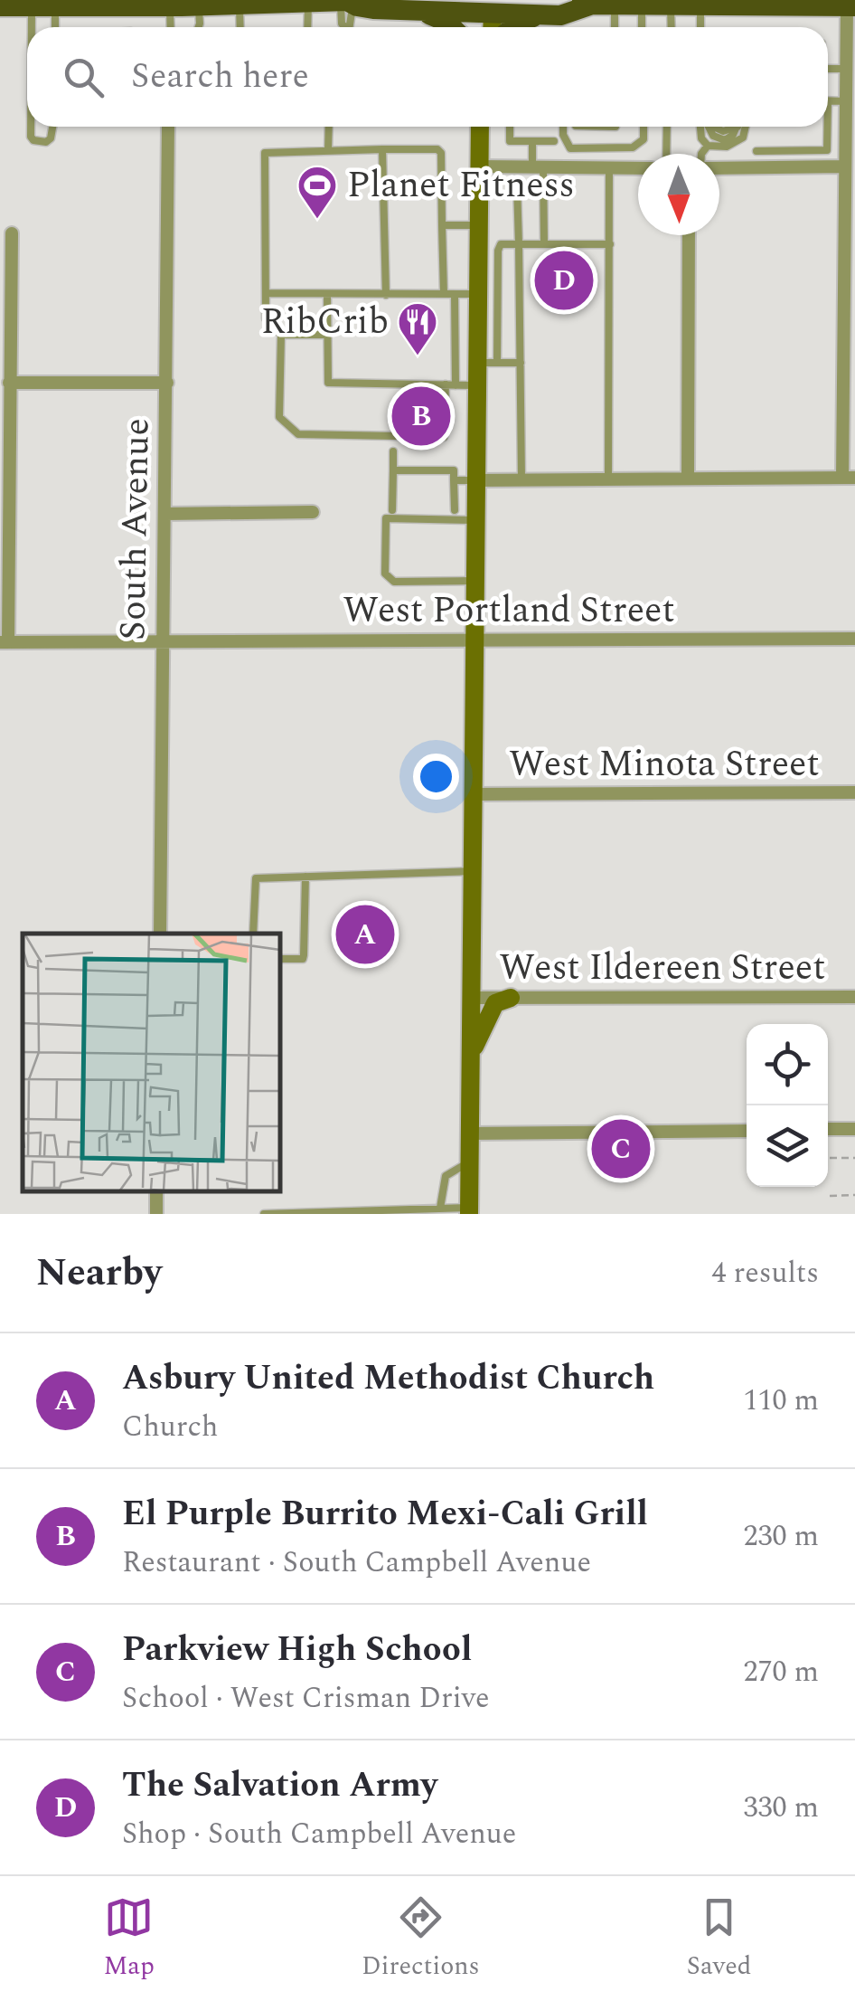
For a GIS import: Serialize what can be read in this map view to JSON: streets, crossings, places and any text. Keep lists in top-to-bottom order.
{
  "streets": {
    "street": [
      "South Avenue",
      "West Portland Street",
      "West Minota Street",
      "West Ildereen Street"
    ]
  },
  "crossings": [
    ["South Avenue", "West Portland Street"]
  ],
  "places": {
    "sports": ["Planet Fitness"],
    "restaurant": ["RibCrib"]
  },
  "north": "bottom",
  "page": {
    "search": "Search here",
    "pins": [
      "D",
      "B",
      "A",
      "C"
    ],
    "heading": ["Nearby", "4 results"],
    "list": [
      {
        "mark": "A",
        "name": "Asbury United Methodist Church",
        "note": "Church",
        "value": "110 m"
      },
      {
        "mark": "B",
        "name": "El Purple Burrito Mexi-Cali Grill",
        "note": "Restaurant · South Campbell Avenue",
        "value": "230 m"
      },
      {
        "mark": "C",
        "name": "Parkview High School",
        "note": "School · West Crisman Drive",
        "value": "270 m"
      },
      {
        "mark": "D",
        "name": "The Salvation Army",
        "note": "Shop · South Campbell Avenue",
        "value": "330 m"
      }
    ],
    "nav": ["Map", "Directions", "Saved"]
  }
}
